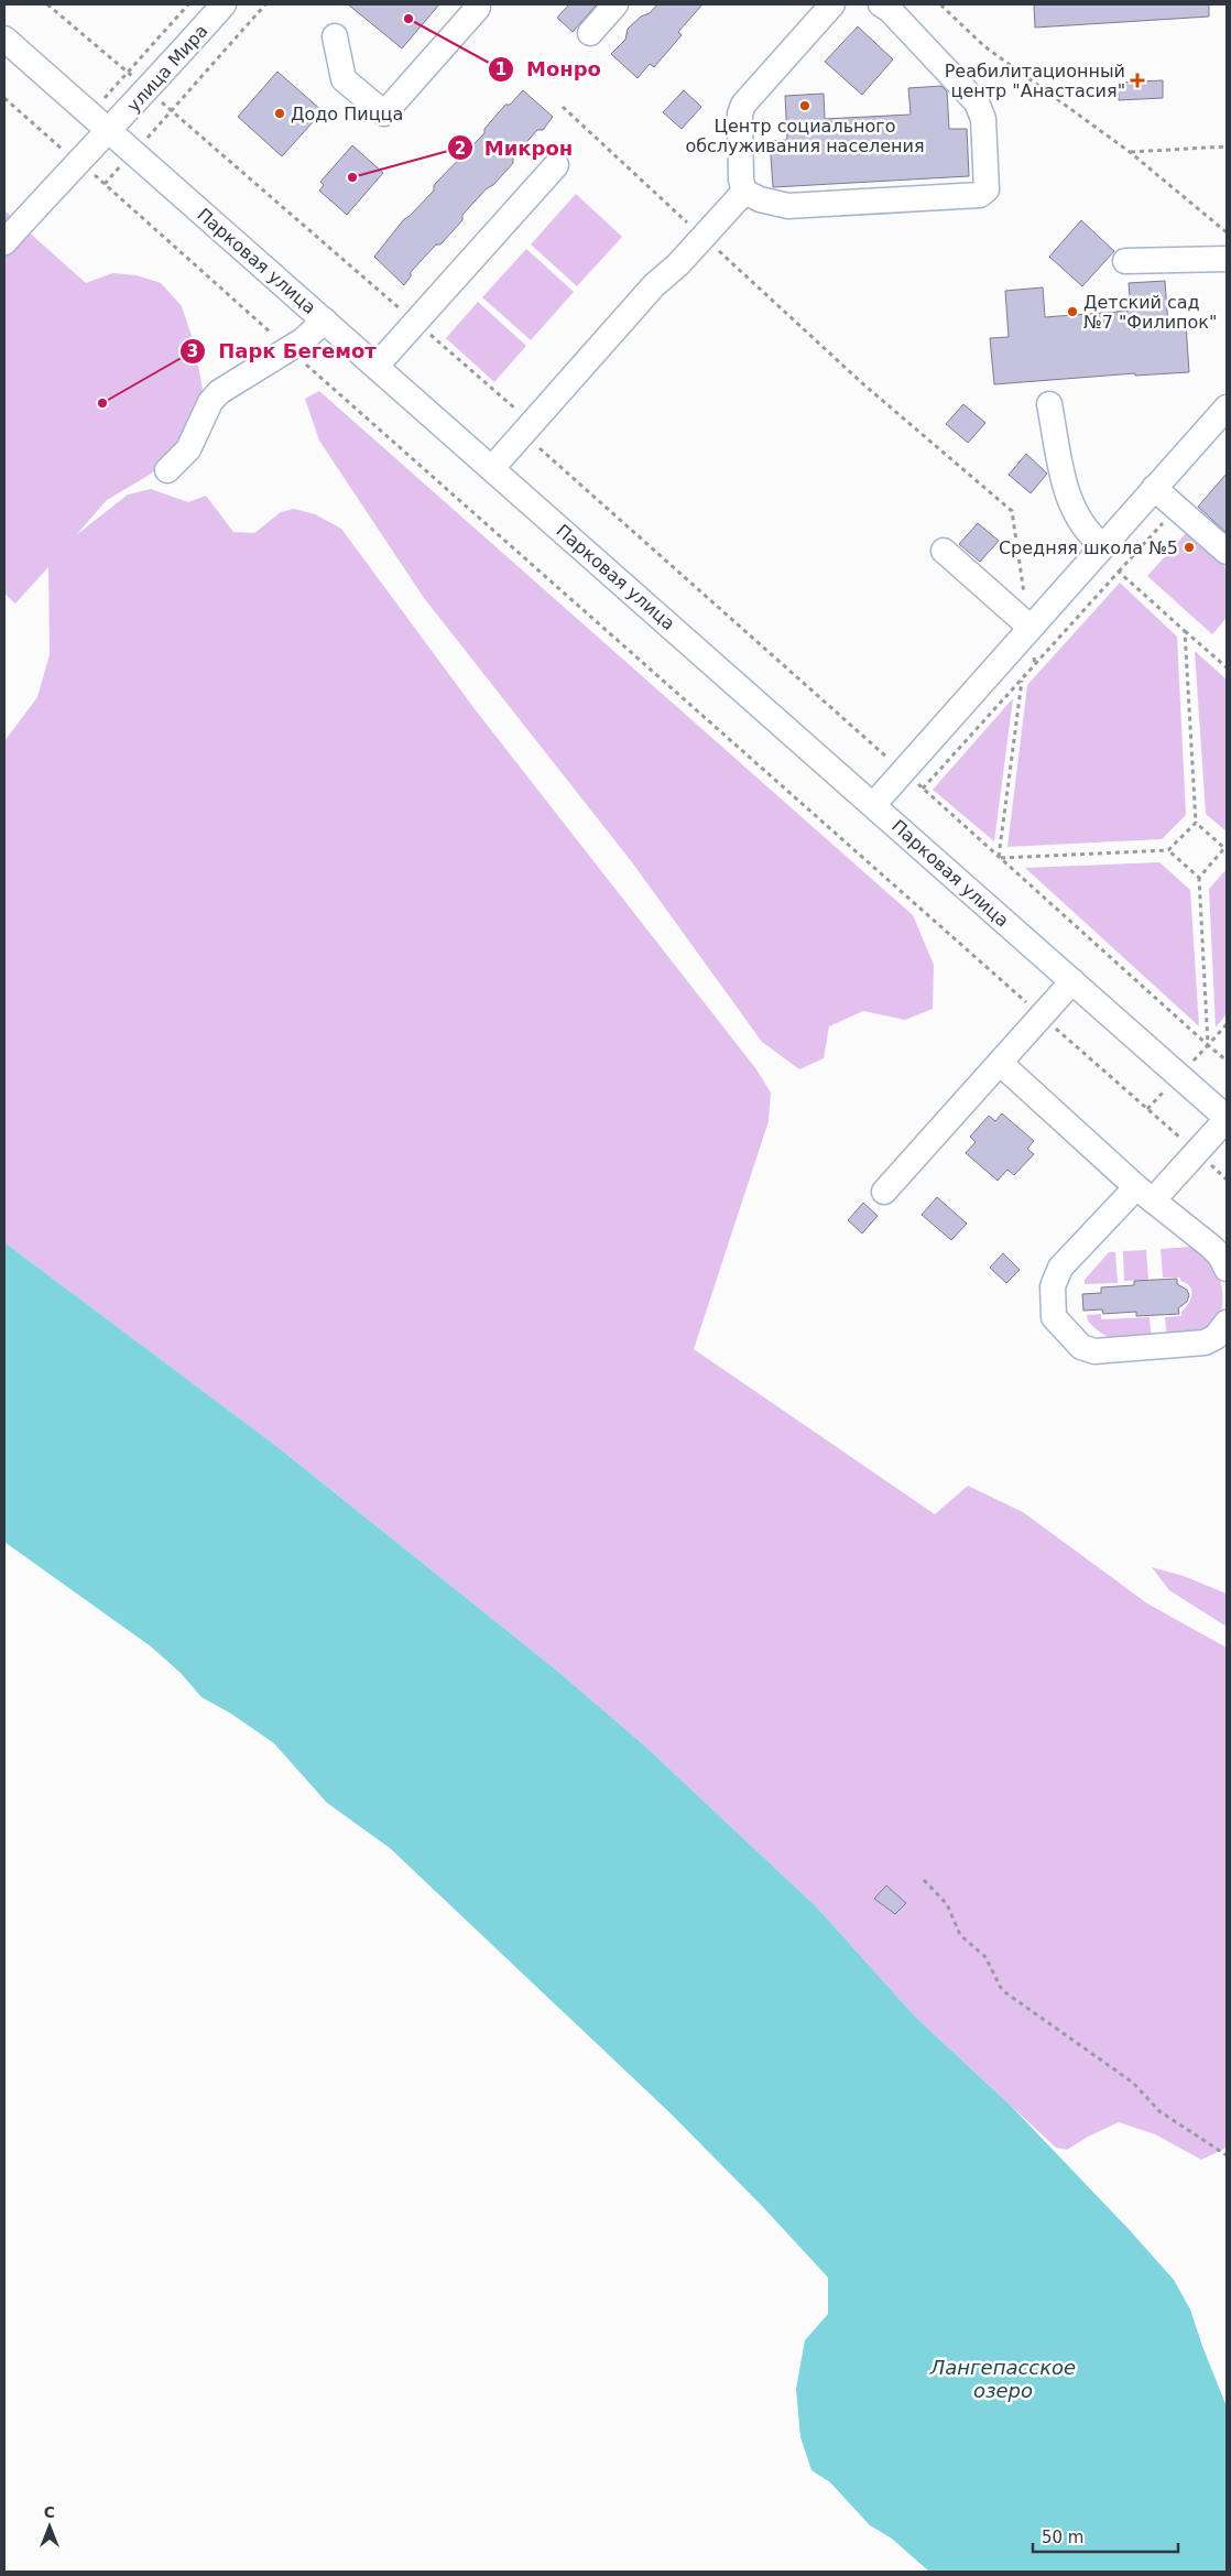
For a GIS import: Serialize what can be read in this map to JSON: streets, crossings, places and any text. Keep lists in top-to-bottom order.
{
  "streets": {
    "street": ["улица Мира", "Парковая улица"]
  },
  "crossings": [
    ["улица Мира", "Парковая улица"]
  ],
  "water": ["Лангепасское озеро"],
  "places": {
    "other": [
      "Монро",
      "Центр социального обслуживания населения",
      "Додо Пицца",
      "Микрон",
      "Детский сад №7 \"Филипок\"",
      "Парк Бегемот",
      "Средняя школа №5"
    ],
    "health": ["Реабилитационный центр \"Анастасия\""]
  },
  "scale_bar": "50 m",
  "north": "top"
}
